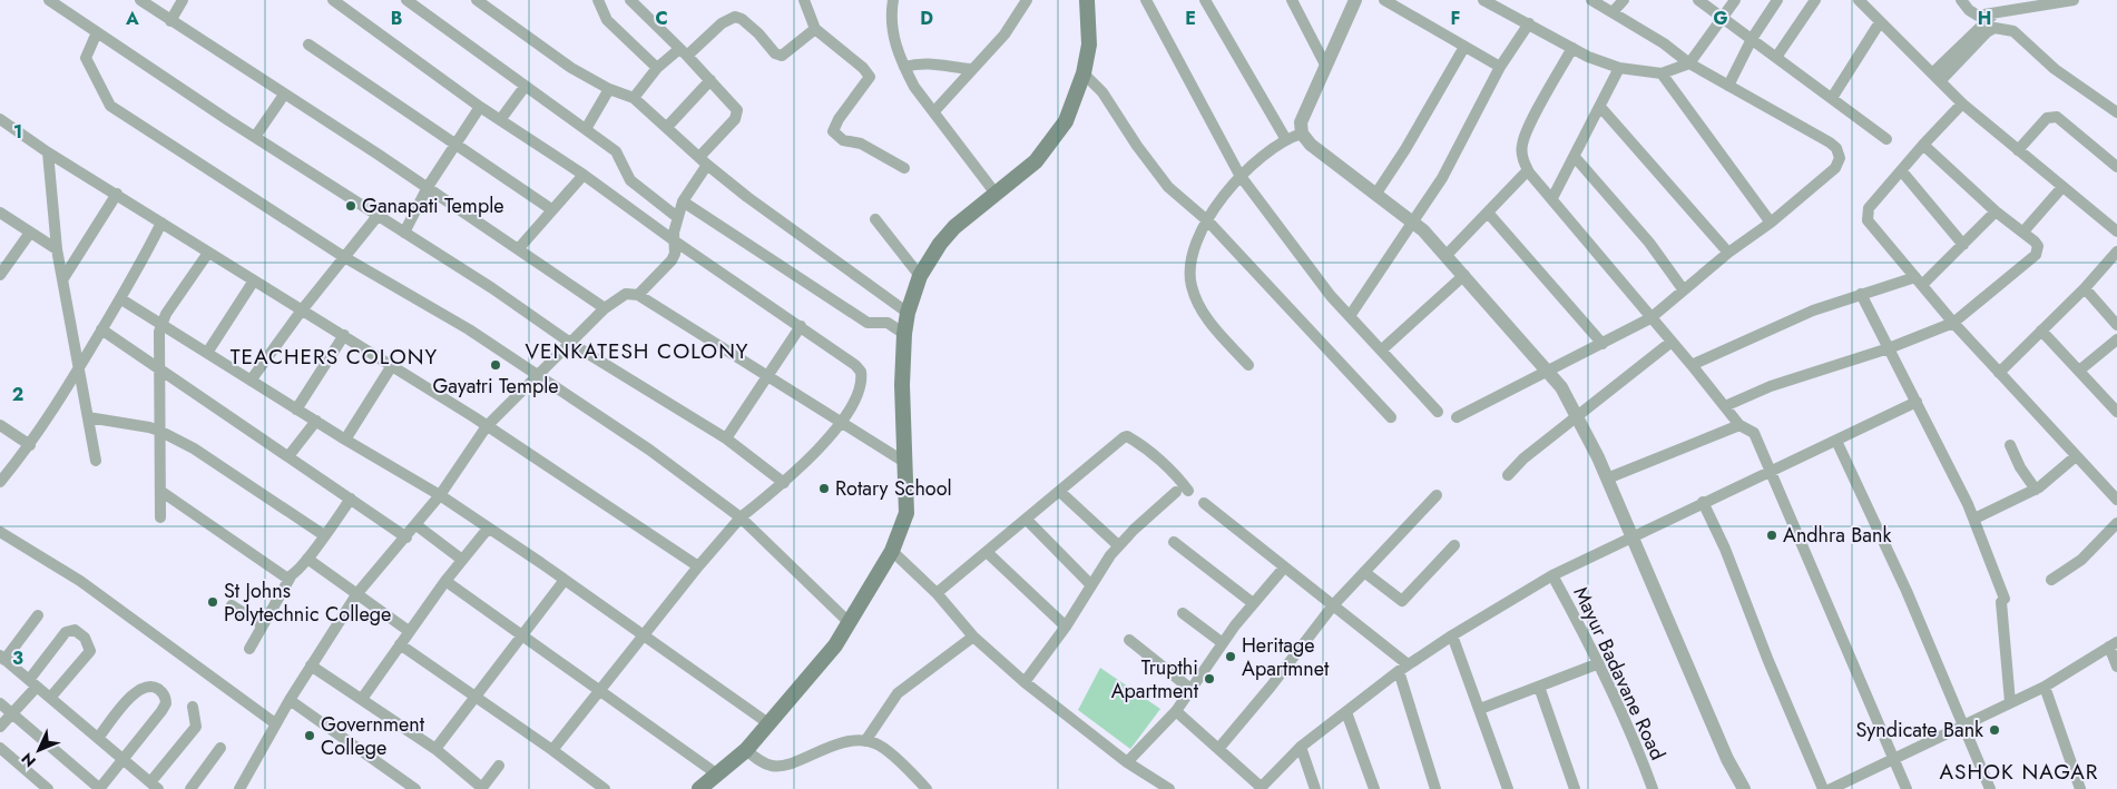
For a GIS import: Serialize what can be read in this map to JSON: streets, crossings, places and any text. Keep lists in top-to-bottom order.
{
  "streets": {
    "street": ["Mayur Badavane Road"]
  },
  "districts": ["VENKATESH COLONY", "TEACHERS COLONY", "ASHOK NAGAR"],
  "places": [
    "Ganapati Temple",
    "Gayatri Temple",
    "Rotary School",
    "Andhra Bank",
    "St Johns Polytechnic College",
    "Heritage Apartmnet",
    "Trupthi Apartment",
    "Syndicate Bank",
    "Government College"
  ],
  "north": "bottom left",
  "grid": {
    "columns": [
      "A",
      "B",
      "C",
      "D",
      "E",
      "F",
      "G",
      "H"
    ],
    "rows": ["1", "2", "3"]
  }
}
